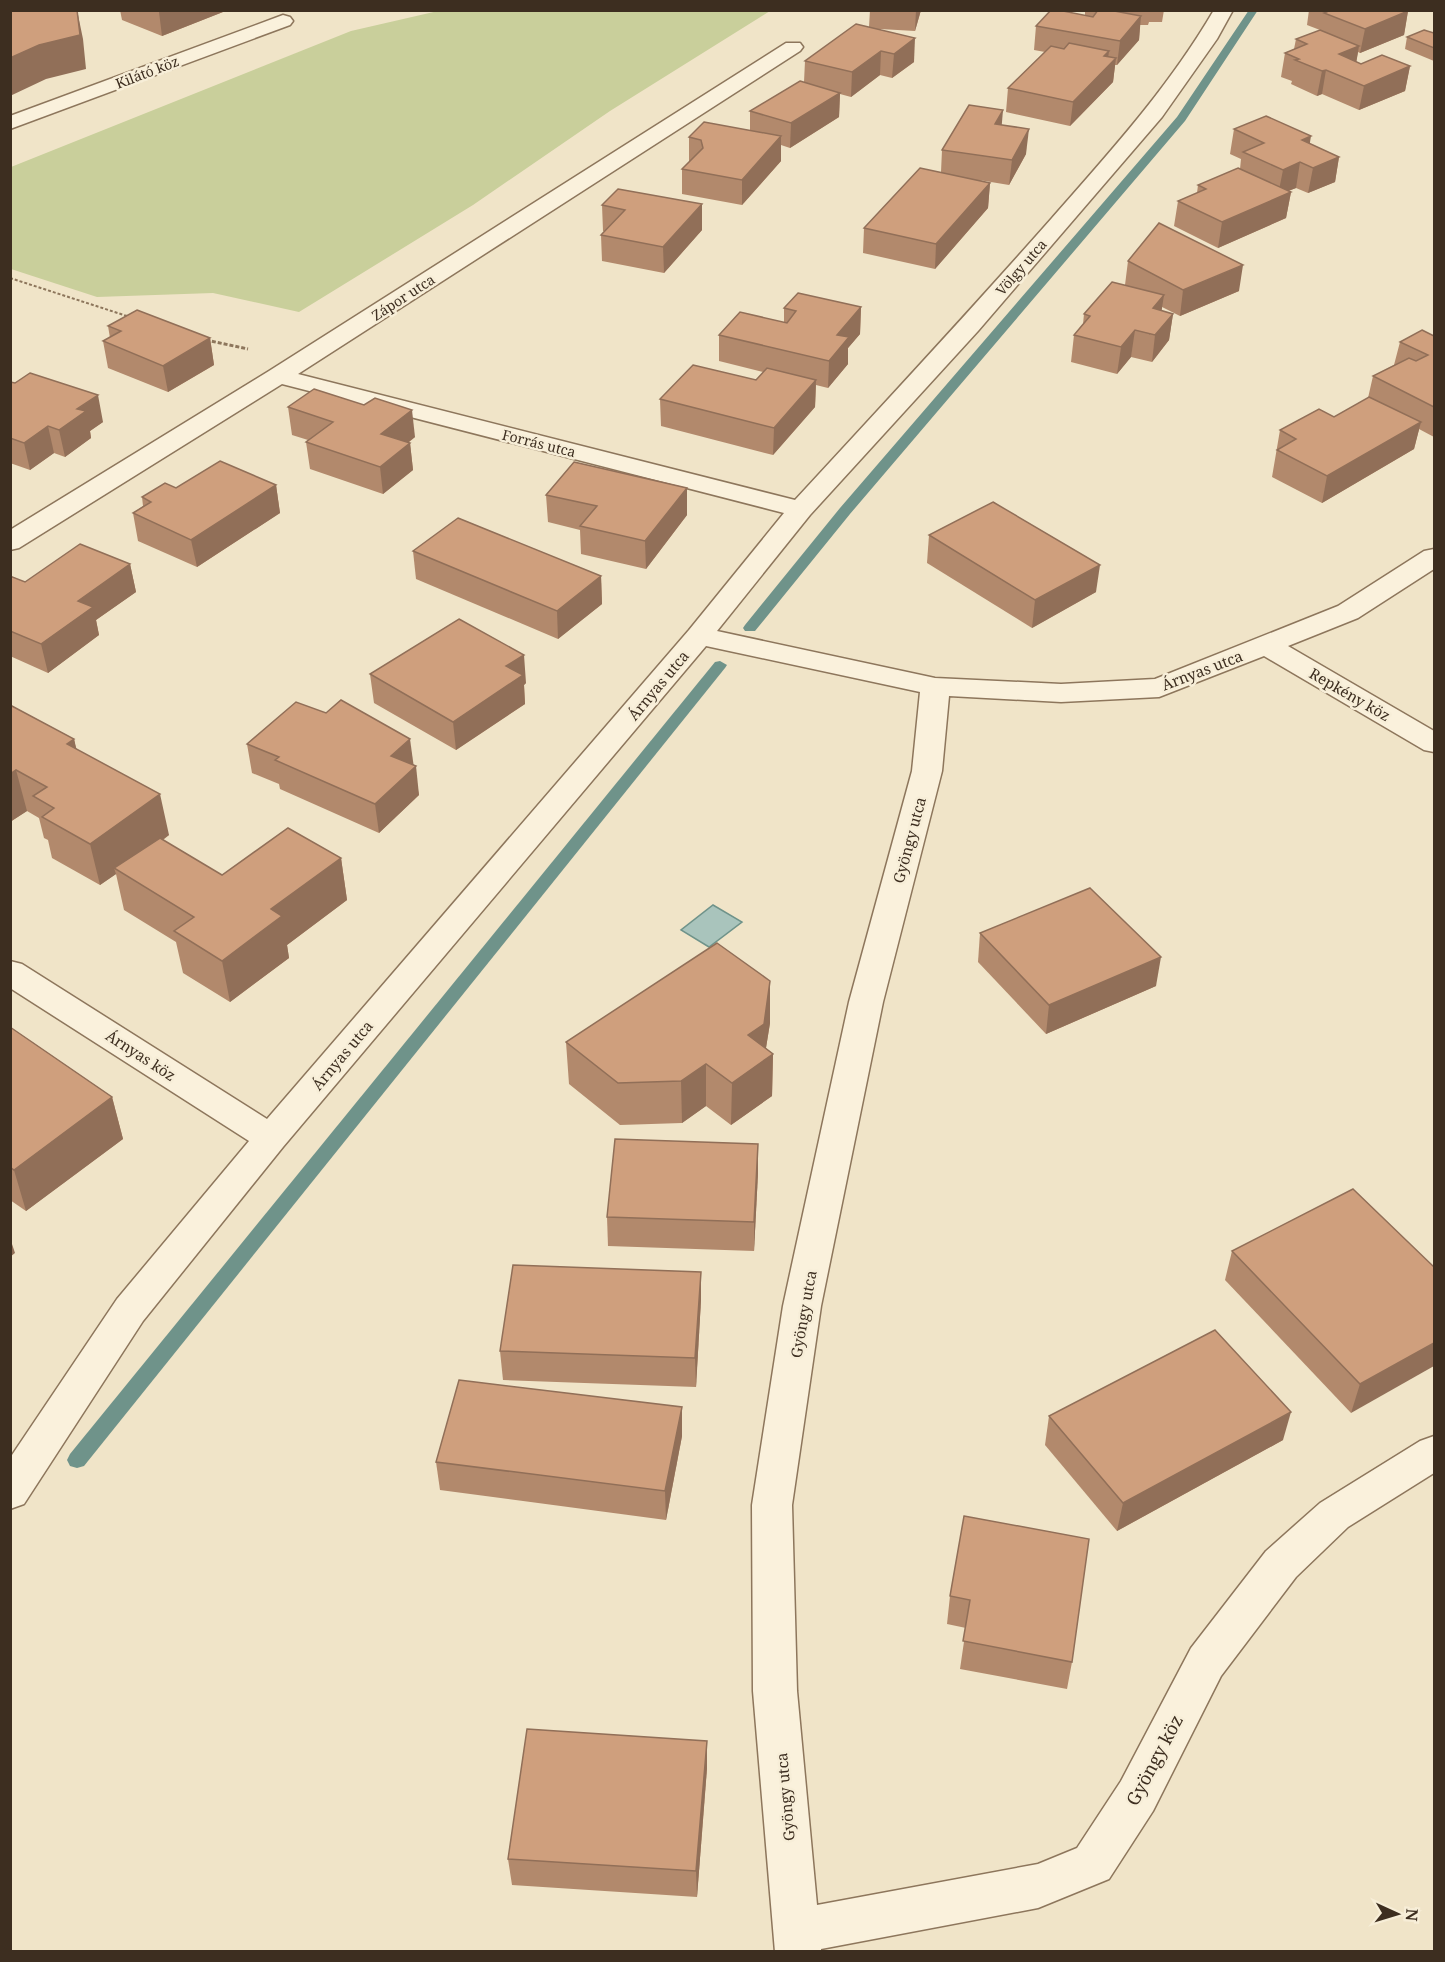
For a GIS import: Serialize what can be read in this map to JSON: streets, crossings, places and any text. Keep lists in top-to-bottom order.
{
  "streets": {
    "street": [
      "Kilátó köz",
      "Völgy utca",
      "Zápor utca",
      "Forrás utca",
      "Árnyas utca",
      "Repkény köz",
      "Gyöngy utca",
      "Árnyas köz",
      "Gyöngy köz"
    ]
  },
  "crossings": [
    ["Völgy utca", "Forrás utca"],
    ["Völgy utca", "Árnyas utca"],
    ["Zápor utca", "Forrás utca"],
    ["Forrás utca", "Árnyas utca"],
    ["Árnyas utca", "Repkény köz"],
    ["Árnyas utca", "Gyöngy utca"],
    ["Árnyas utca", "Árnyas köz"],
    ["Gyöngy utca", "Gyöngy köz"]
  ],
  "north": "right"
}
